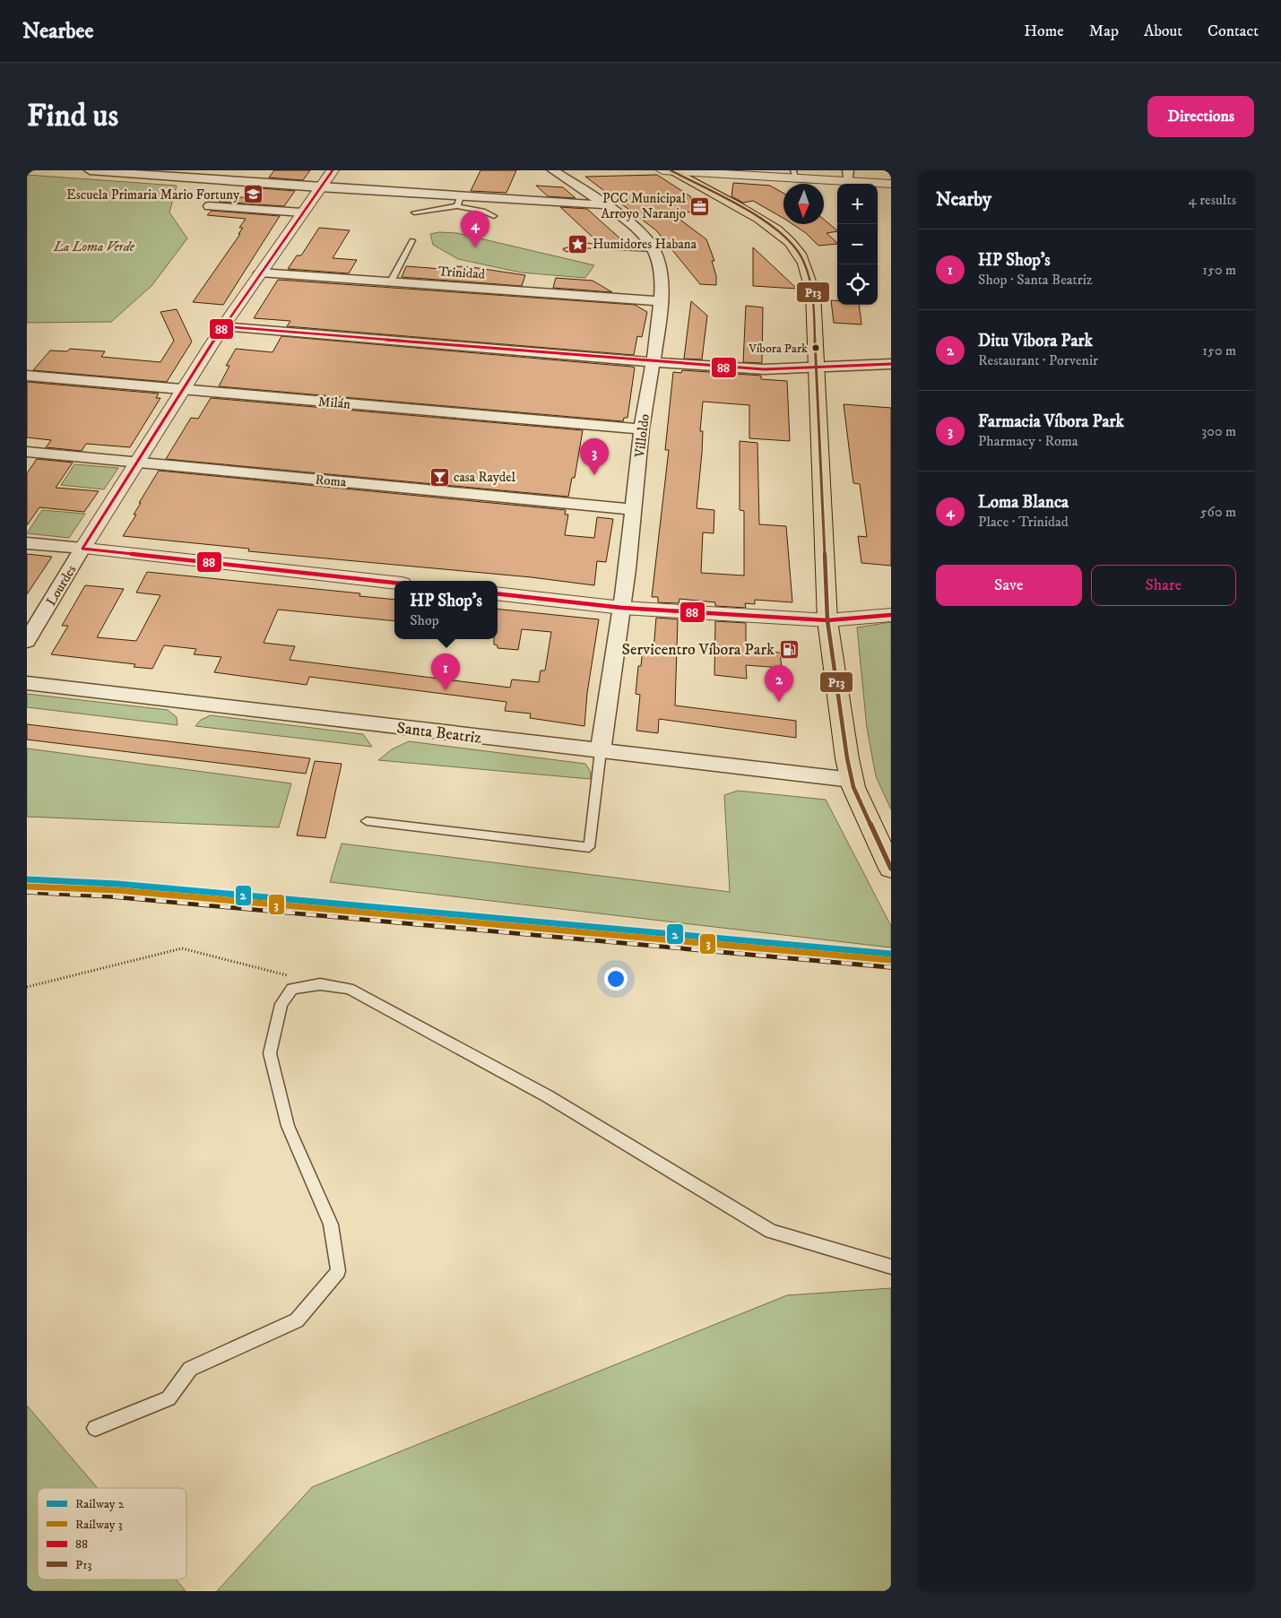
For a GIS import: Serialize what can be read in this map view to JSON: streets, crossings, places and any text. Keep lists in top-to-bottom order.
{
  "streets": {
    "street": [
      "Trinidad",
      "Milán",
      "Villoldo",
      "Roma",
      "Lourdes",
      "Santa Beatriz"
    ]
  },
  "crossings": [
    ["Trinidad", "Villoldo"],
    ["Trinidad", "Lourdes"],
    ["Milán", "Villoldo"],
    ["Milán", "Lourdes"],
    ["Villoldo", "Roma"],
    ["Villoldo", "Santa Beatriz"],
    ["Roma", "Lourdes"]
  ],
  "parks": ["La Loma Verde"],
  "places": {
    "school or university": ["Escuela Primaria Mario Fortuny"],
    "office": ["PCC Municipal Arroyo Naranjo"],
    "place": ["Humidores Habana"],
    "other": ["Víbora Park"],
    "bar": ["casa Raydel"],
    "fuel station": ["Servicentro Víbora Park"]
  },
  "lines": [
    "transit line 88",
    "transit line P13",
    "rail line 2",
    "rail line 3"
  ],
  "legend": [
    "Railway 2",
    "Railway 3",
    "88",
    "P13"
  ],
  "north": "bottom",
  "page": {
    "header": "Nearbee",
    "nav": [
      "Home",
      "Map",
      "About",
      "Contact"
    ],
    "buttons": [
      "Directions",
      ["Save", "Share"]
    ],
    "title": "Find us",
    "heading": ["Nearby", "4 results"],
    "map_buttons": ["+", "−"],
    "pins": [
      "4",
      "3",
      "1",
      "2"
    ],
    "list": [
      {
        "mark": "1",
        "name": "HP Shop's",
        "note": "Shop · Santa Beatriz",
        "value": "150 m"
      },
      {
        "mark": "2",
        "name": "Ditu Vibora Park",
        "note": "Restaurant · Porvenir",
        "value": "150 m"
      },
      {
        "mark": "3",
        "name": "Farmacia Víbora Park",
        "note": "Pharmacy · Roma",
        "value": "300 m"
      },
      {
        "mark": "4",
        "name": "Loma Blanca",
        "note": "Place · Trinidad",
        "value": "560 m"
      }
    ],
    "popup": ["HP Shop's", "Shop"]
  }
}
